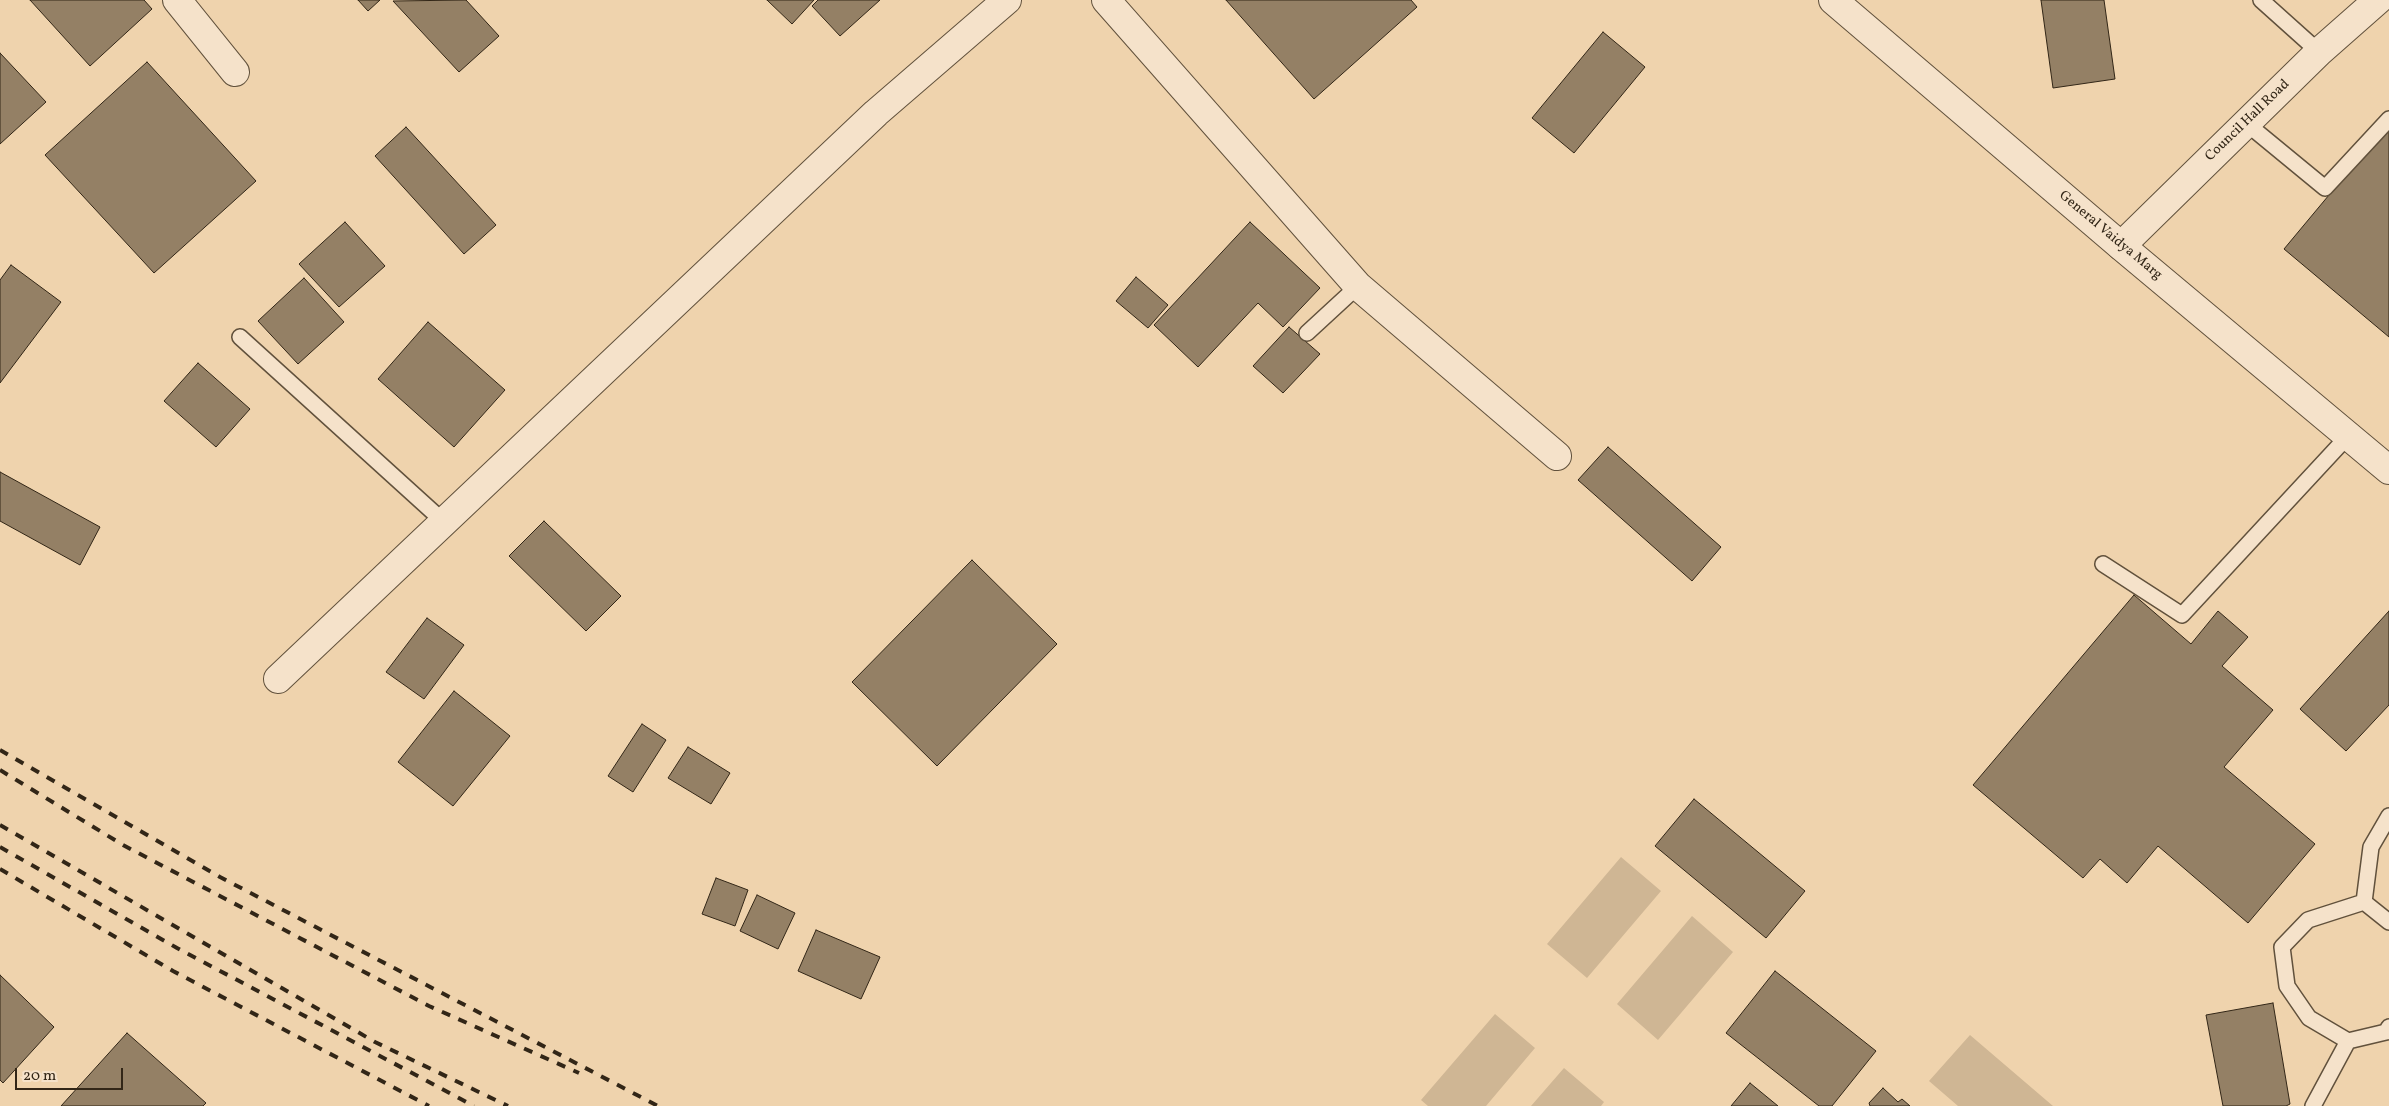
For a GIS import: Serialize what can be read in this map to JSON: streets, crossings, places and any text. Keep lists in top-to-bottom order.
{
  "streets": {
    "street": ["Council Hall Road", "General Vaidya Marg"]
  },
  "crossings": [
    ["Council Hall Road", "General Vaidya Marg"]
  ],
  "scale_bar": "20 m"
}
